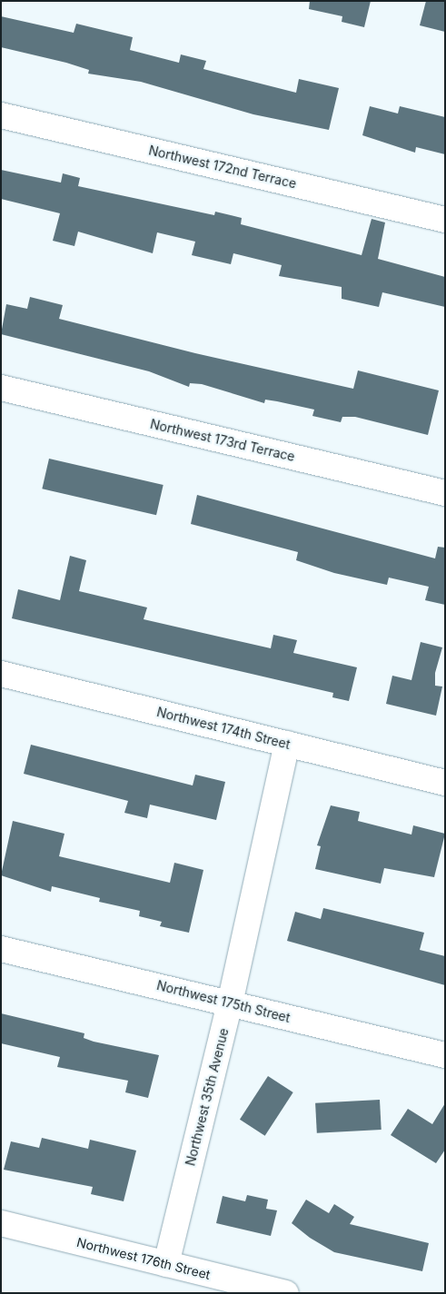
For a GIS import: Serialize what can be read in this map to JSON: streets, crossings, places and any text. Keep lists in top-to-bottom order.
{
  "streets": {
    "street": [
      "Northwest 172nd Terrace",
      "Northwest 173rd Terrace",
      "Northwest 174th Street",
      "Northwest 175th Street",
      "Northwest 35th Avenue",
      "Northwest 176th Street"
    ]
  },
  "crossings": [
    ["Northwest 174th Street", "Northwest 35th Avenue"],
    ["Northwest 175th Street", "Northwest 35th Avenue"],
    ["Northwest 35th Avenue", "Northwest 176th Street"]
  ]
}
